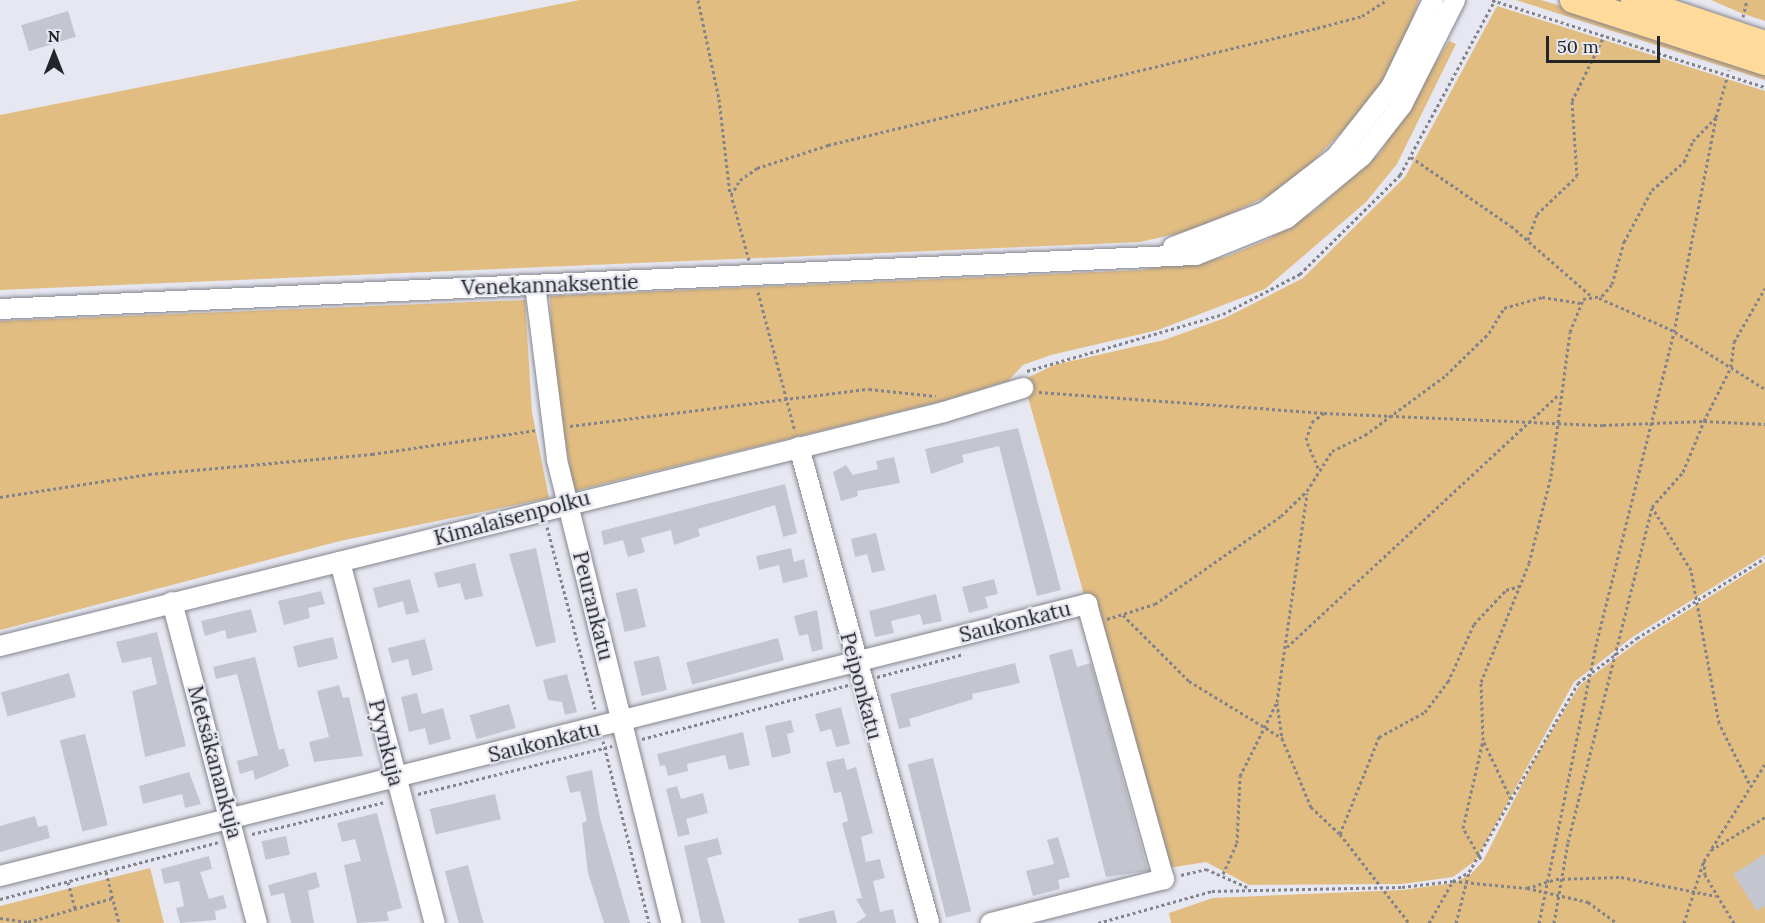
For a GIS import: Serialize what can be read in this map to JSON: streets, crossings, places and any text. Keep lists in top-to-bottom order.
{
  "streets": {
    "street": [
      "Venekannaksentie",
      "Kimalaisenpolku",
      "Peurankatu",
      "Saukonkatu",
      "Peiponkatu",
      "Pyynkuja",
      "Metsäkanankuja"
    ]
  },
  "crossings": [
    ["Venekannaksentie", "Peurankatu"],
    ["Kimalaisenpolku", "Peurankatu"],
    ["Kimalaisenpolku", "Peiponkatu"],
    ["Kimalaisenpolku", "Pyynkuja"],
    ["Kimalaisenpolku", "Metsäkanankuja"],
    ["Peurankatu", "Saukonkatu"],
    ["Saukonkatu", "Peiponkatu"],
    ["Saukonkatu", "Pyynkuja"],
    ["Saukonkatu", "Metsäkanankuja"]
  ],
  "scale_bar": "50 m",
  "north": "top"
}
